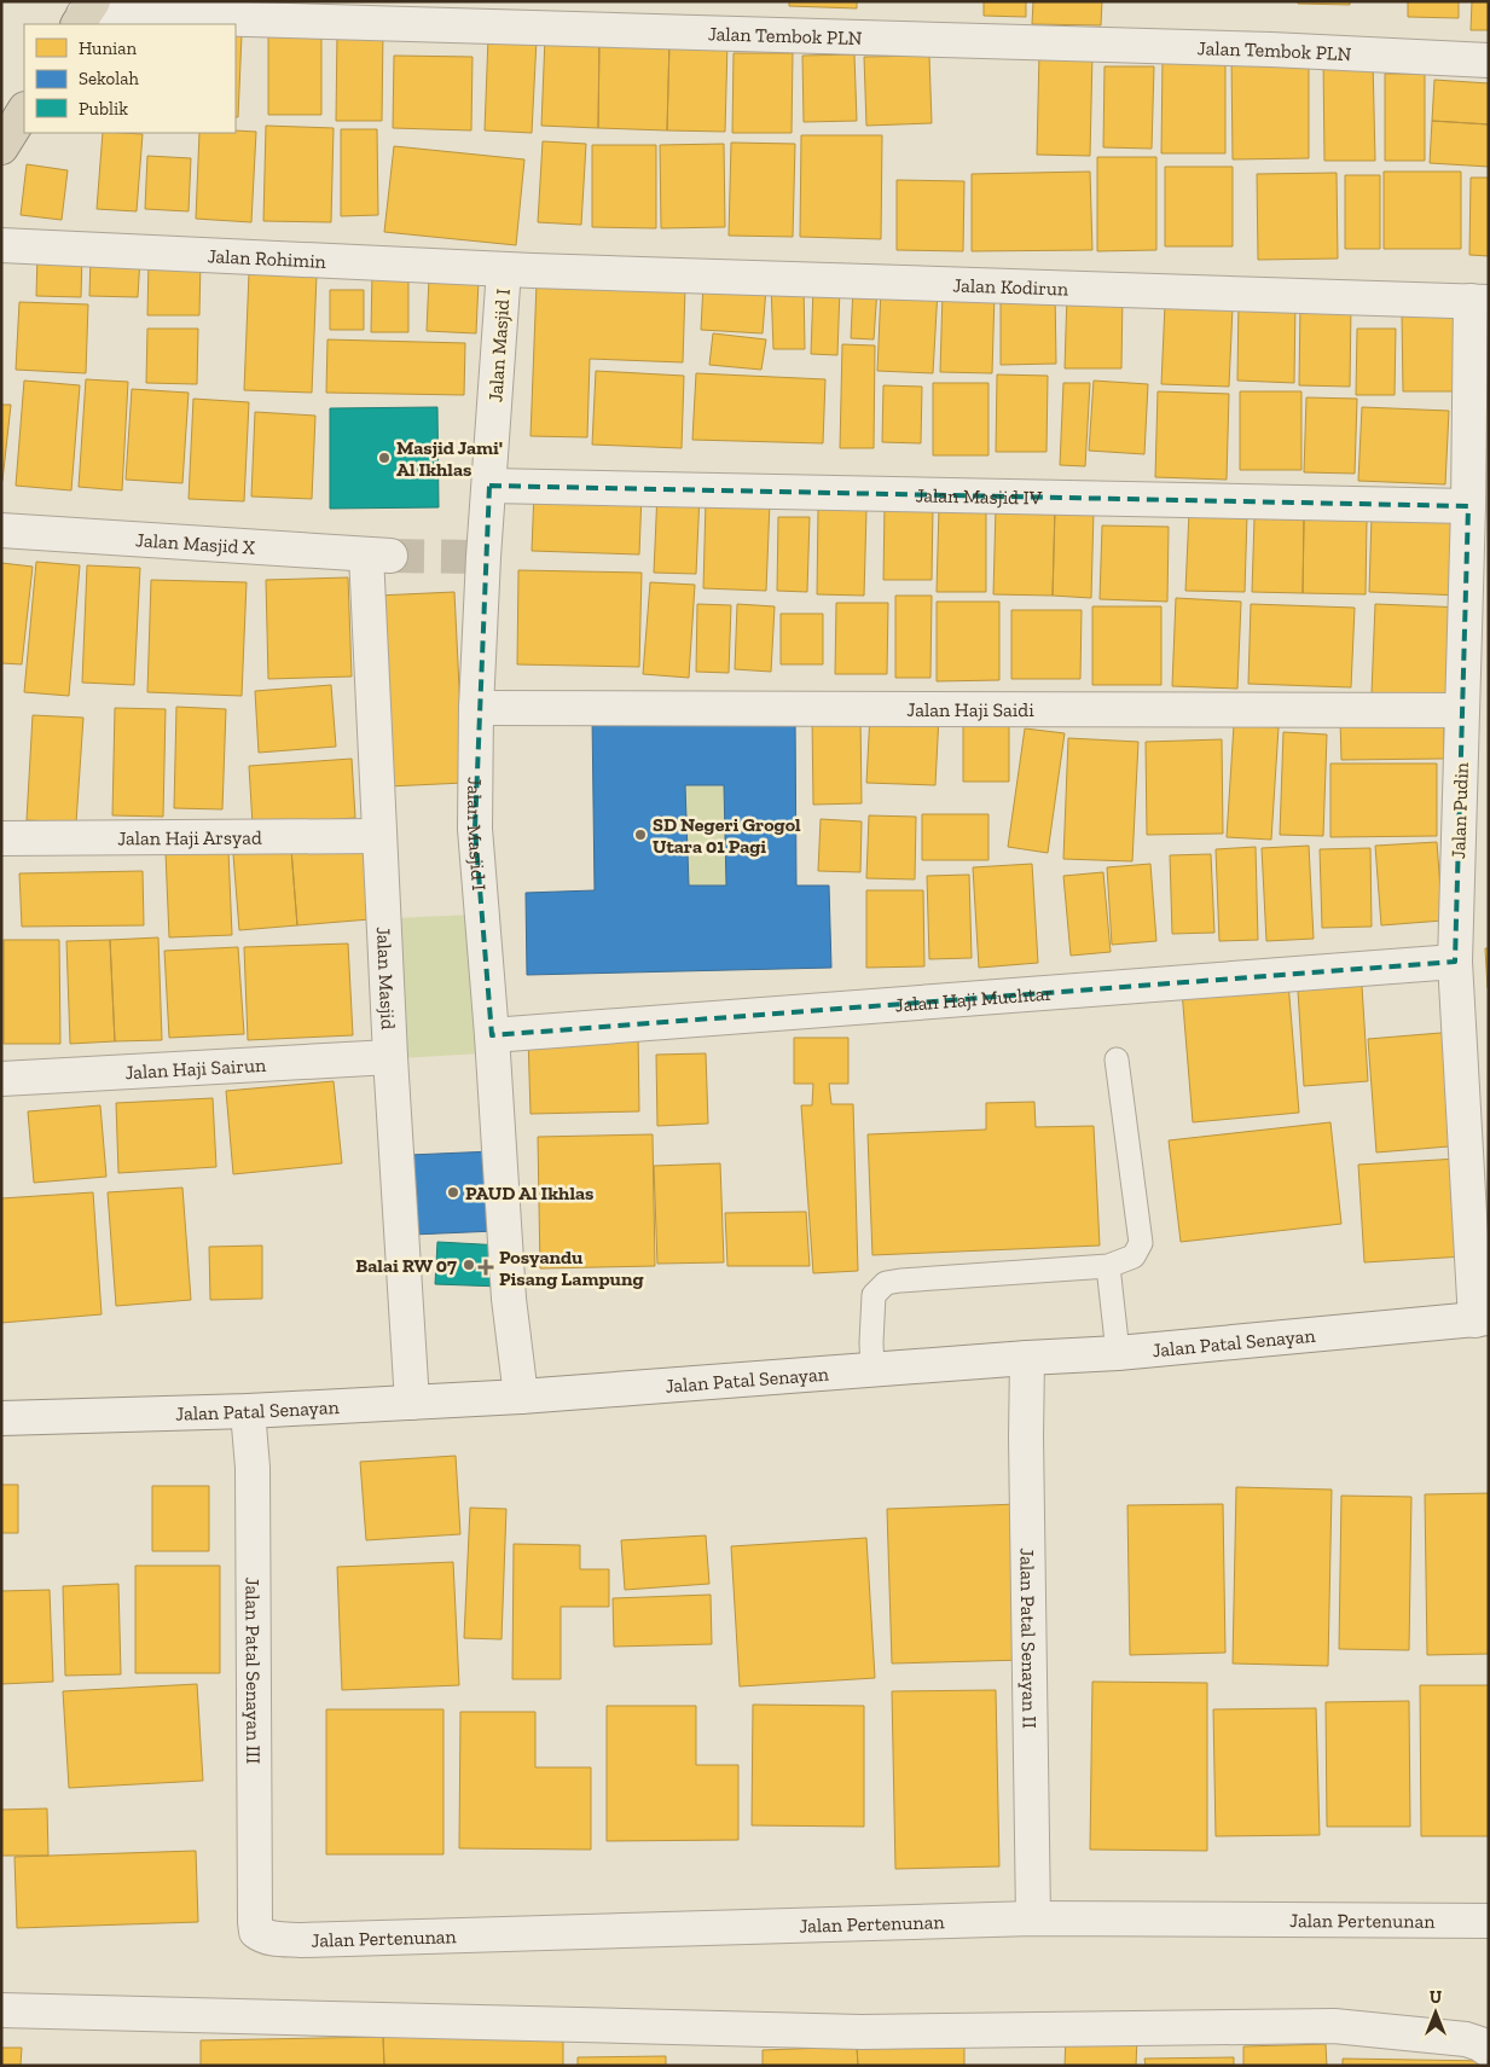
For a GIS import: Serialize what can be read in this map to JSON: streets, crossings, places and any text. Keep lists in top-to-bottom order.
{
  "streets": {
    "street": [
      "Jalan Tembok PLN",
      "Jalan Rohimin",
      "Jalan Kodirun",
      "Jalan Masjid I",
      "Jalan Masjid IV",
      "Jalan Masjid X",
      "Jalan Haji Saidi",
      "Jalan Pudin",
      "Jalan Haji Arsyad",
      "Jalan Masjid",
      "Jalan Haji Muchtar",
      "Jalan Haji Sairun",
      "Jalan Patal Senayan",
      "Jalan Patal Senayan II",
      "Jalan Patal Senayan III",
      "Jalan Pertenunan"
    ]
  },
  "crossings": [
    ["Jalan Rohimin", "Jalan Kodirun"],
    ["Jalan Rohimin", "Jalan Masjid I"],
    ["Jalan Kodirun", "Jalan Masjid I"],
    ["Jalan Kodirun", "Jalan Pudin"],
    ["Jalan Masjid I", "Jalan Masjid IV"],
    ["Jalan Masjid I", "Jalan Haji Saidi"],
    ["Jalan Masjid I", "Jalan Haji Muchtar"],
    ["Jalan Masjid I", "Jalan Patal Senayan"],
    ["Jalan Masjid IV", "Jalan Pudin"],
    ["Jalan Masjid X", "Jalan Masjid"],
    ["Jalan Haji Saidi", "Jalan Pudin"],
    ["Jalan Pudin", "Jalan Haji Muchtar"],
    ["Jalan Pudin", "Jalan Patal Senayan"],
    ["Jalan Haji Arsyad", "Jalan Masjid"],
    ["Jalan Masjid", "Jalan Haji Sairun"],
    ["Jalan Masjid", "Jalan Patal Senayan"],
    ["Jalan Patal Senayan", "Jalan Patal Senayan II"],
    ["Jalan Patal Senayan", "Jalan Patal Senayan III"],
    ["Jalan Patal Senayan II", "Jalan Pertenunan"],
    ["Jalan Patal Senayan III", "Jalan Pertenunan"]
  ],
  "places": {
    "other": [
      "Masjid Jami' Al Ikhlas",
      "SD Negeri Grogol Utara 01 Pagi",
      "PAUD Al Ikhlas",
      "Balai RW 07"
    ],
    "health": ["Posyandu Pisang Lampung"]
  },
  "legend": ["Hunian", "Sekolah", "Publik"],
  "north": "top"
}
